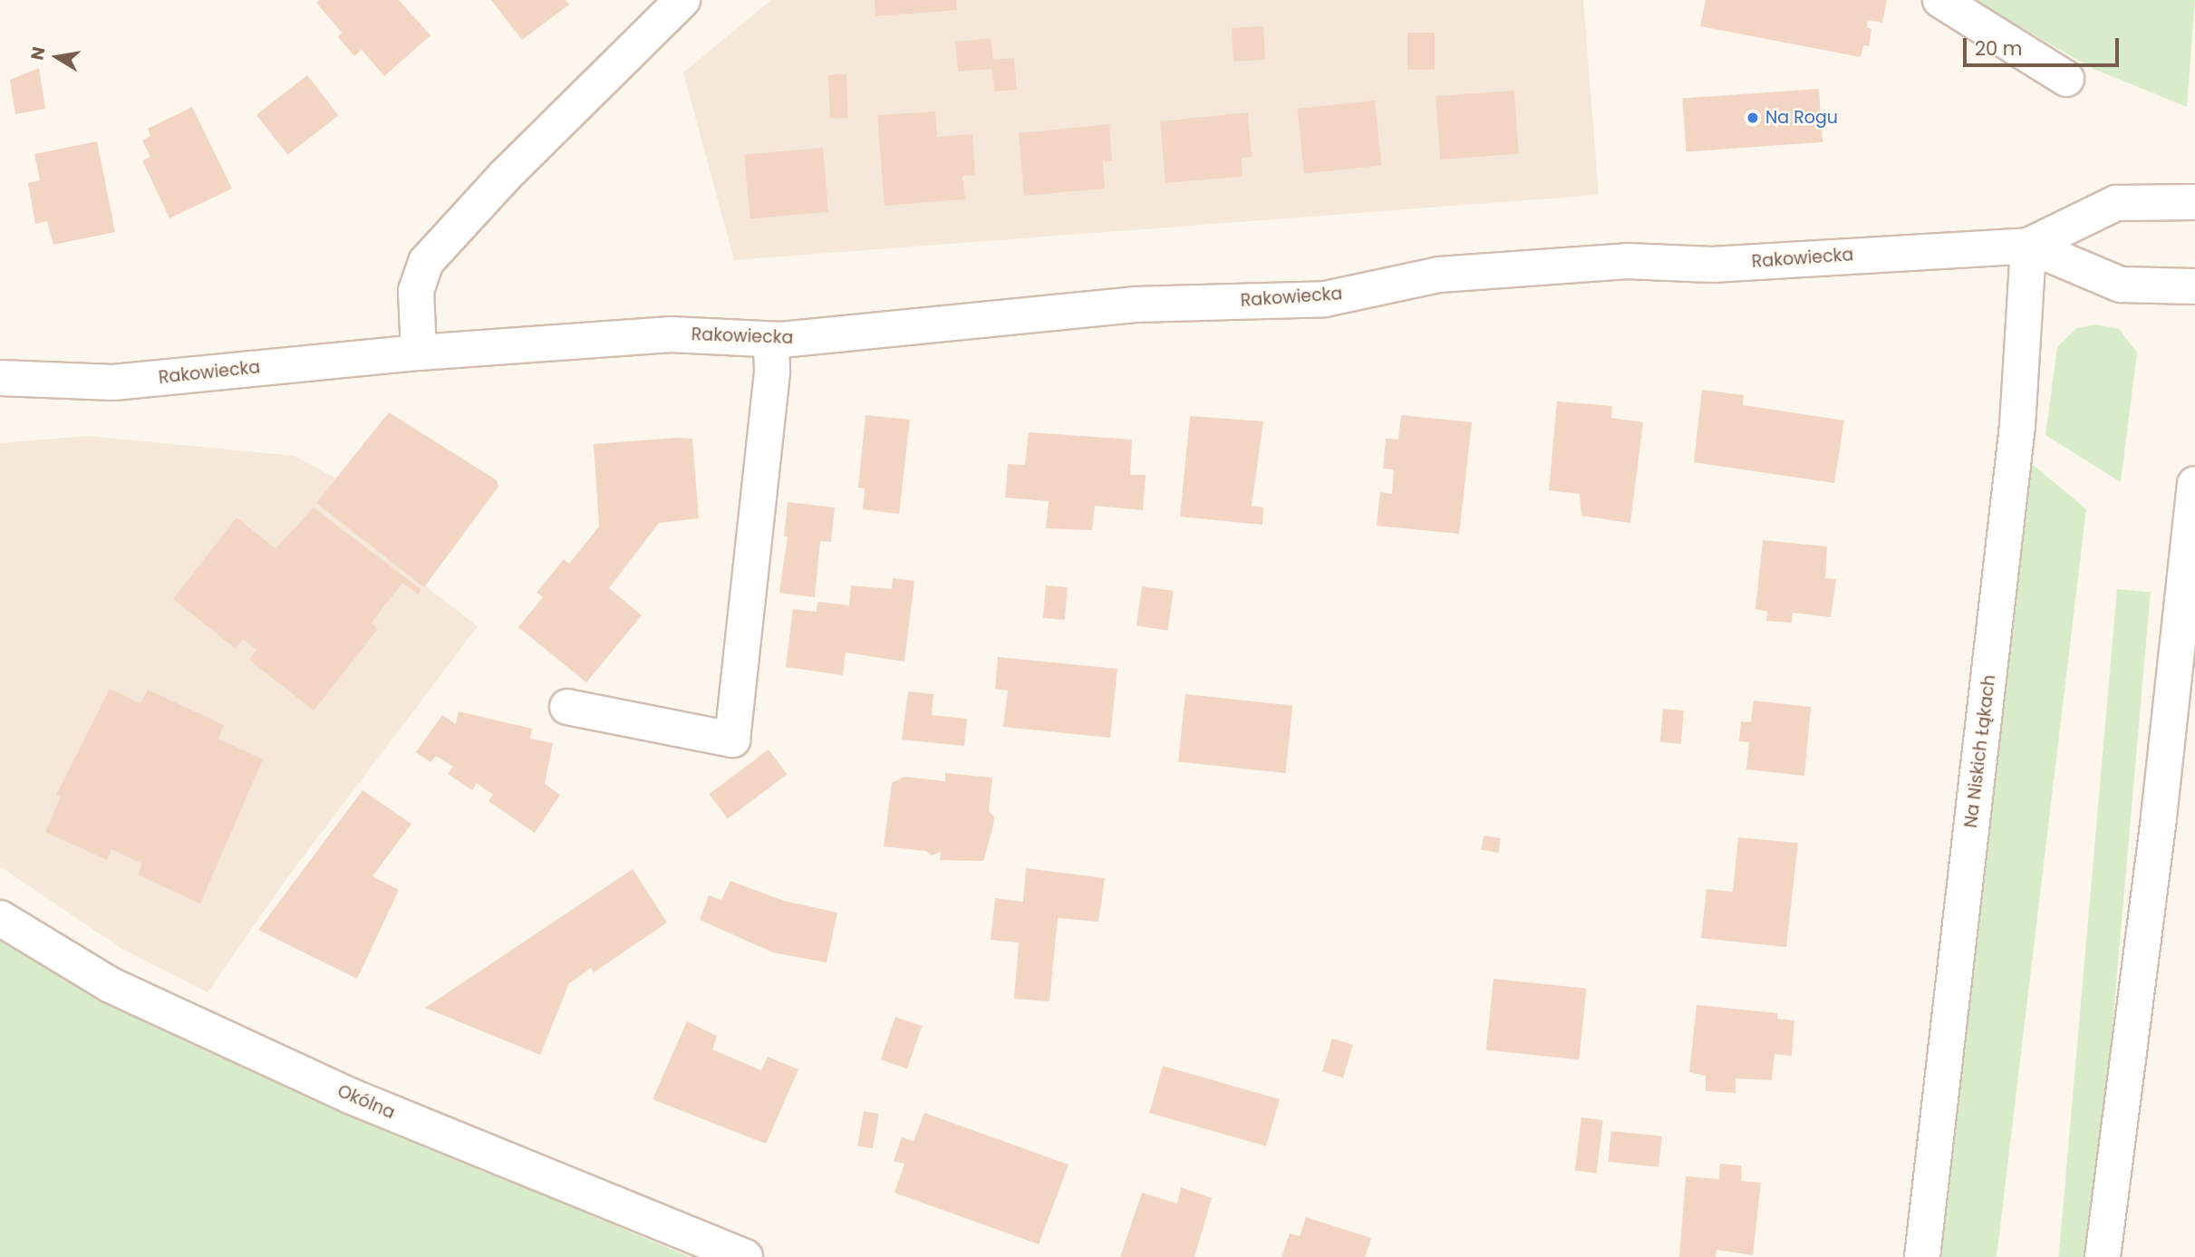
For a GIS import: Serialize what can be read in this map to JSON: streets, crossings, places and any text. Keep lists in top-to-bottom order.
{
  "streets": {
    "street": ["Rakowiecka", "Na Niskich Łąkach", "Okólna"]
  },
  "crossings": [
    ["Rakowiecka", "Na Niskich Łąkach"]
  ],
  "places": ["Na Rogu"],
  "scale_bar": "20 m",
  "north": "left"
}
